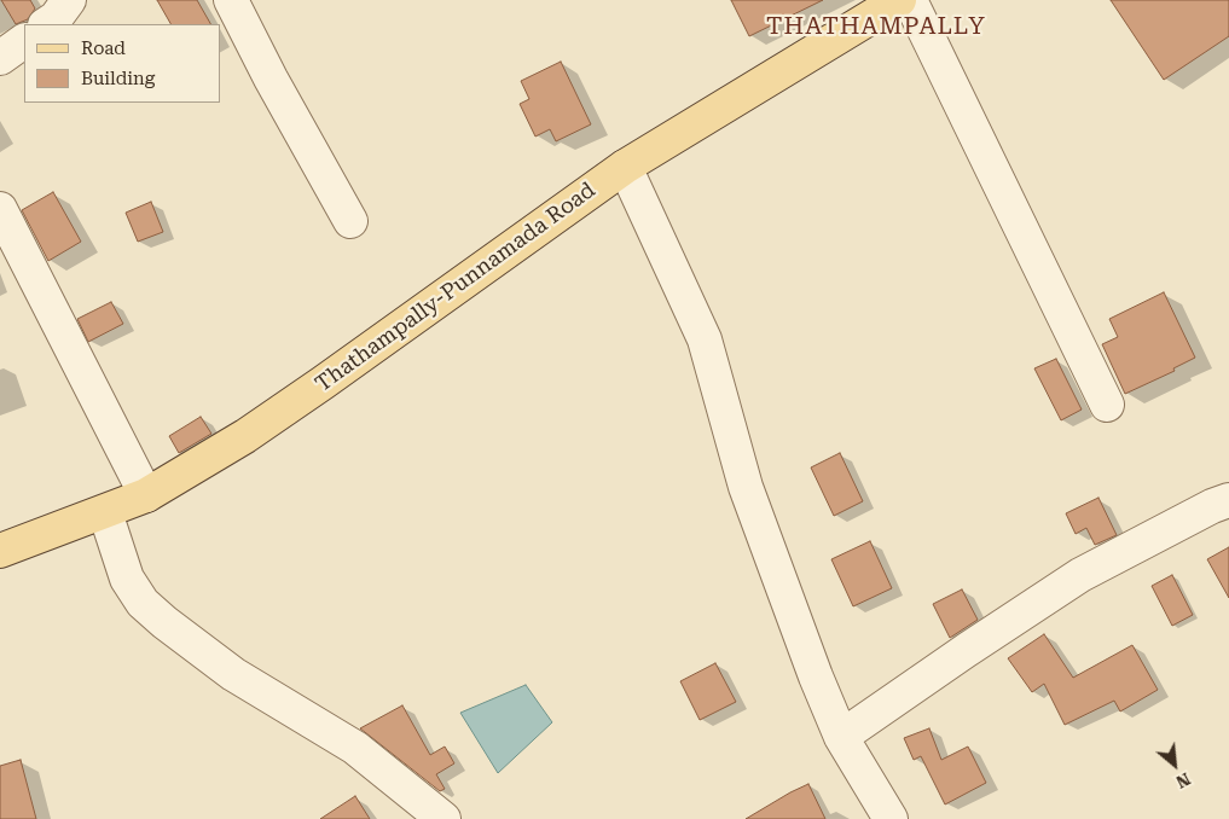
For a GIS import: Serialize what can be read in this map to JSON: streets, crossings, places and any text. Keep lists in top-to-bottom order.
{
  "streets": {
    "main road": ["Thathampally-Punnamada Road"]
  },
  "districts": ["THATHAMPALLY"],
  "legend": ["Road", "Building"],
  "north": "bottom right"
}
